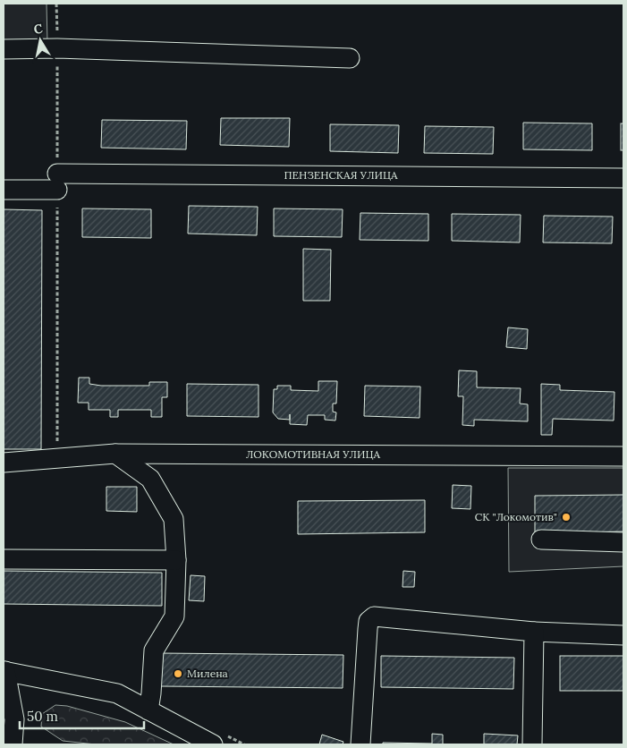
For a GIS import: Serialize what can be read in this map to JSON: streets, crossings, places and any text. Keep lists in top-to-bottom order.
{
  "streets": {
    "street": ["ПЕНЗЕНСКАЯ УЛИЦА", "ЛОКОМОТИВНАЯ УЛИЦА"]
  },
  "places": ["СК \"Локомотив\"", "Милена"],
  "scale_bar": "50 m",
  "north": "top"
}
